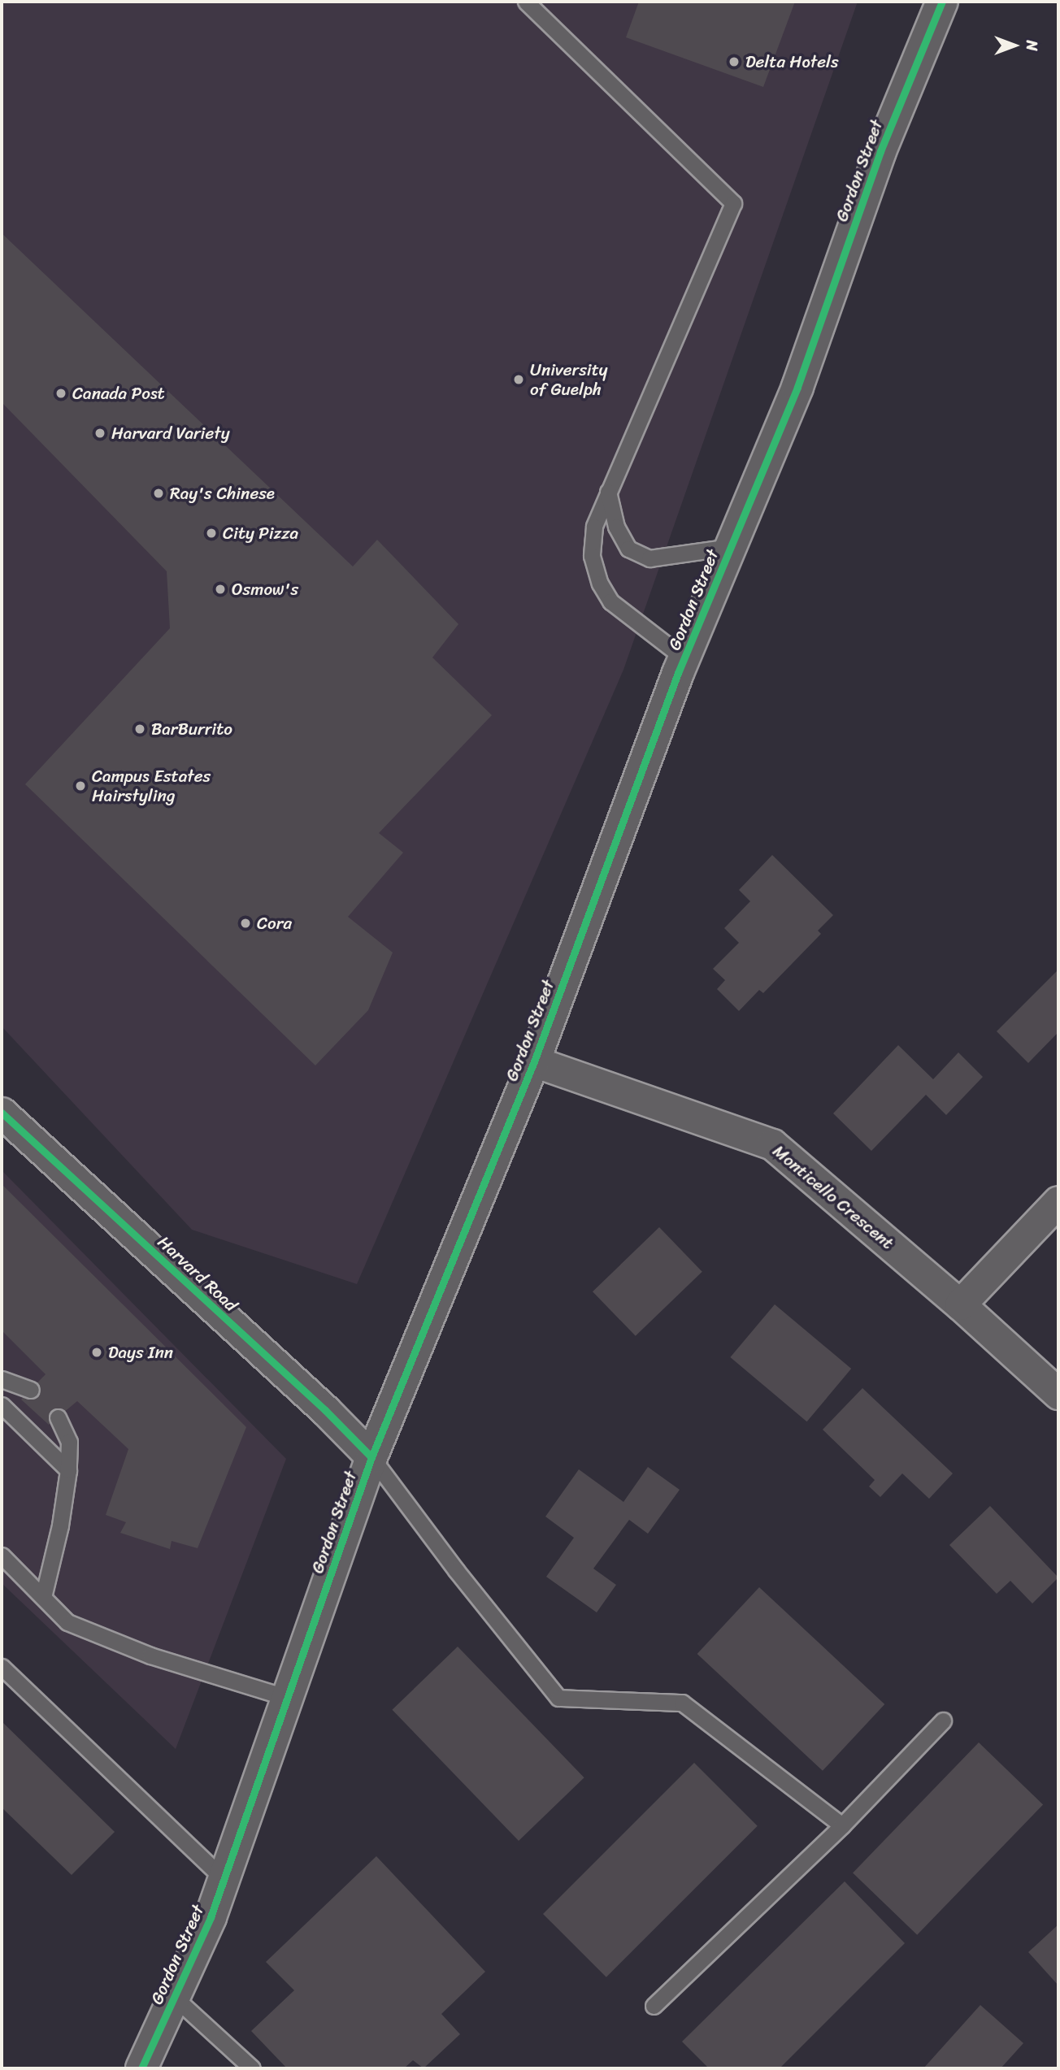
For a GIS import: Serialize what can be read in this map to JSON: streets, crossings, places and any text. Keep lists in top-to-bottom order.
{
  "streets": {
    "main road": ["Gordon Street"],
    "street": ["Monticello Crescent", "Harvard Road"]
  },
  "crossings": [
    ["Gordon Street", "Monticello Crescent"],
    ["Gordon Street", "Harvard Road"]
  ],
  "places": [
    "Delta Hotels",
    "University of Guelph",
    "Canada Post",
    "Harvard Variety",
    "Ray's Chinese",
    "City Pizza",
    "Osmow's",
    "BarBurrito",
    "Campus Estates Hairstyling",
    "Cora",
    "Days Inn"
  ],
  "north": "right"
}
